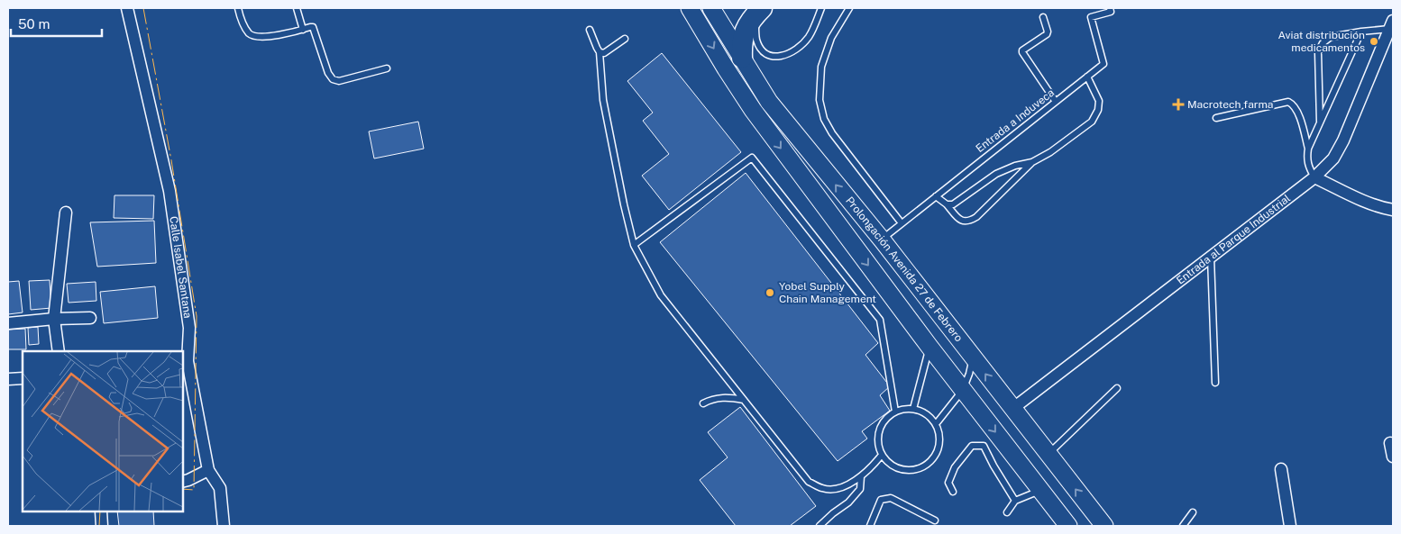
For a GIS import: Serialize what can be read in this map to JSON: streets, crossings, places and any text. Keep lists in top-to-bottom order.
{
  "streets": {
    "main road": ["Prolongación Avenida 27 de Febrero"],
    "street": ["Entrada al Parque Industrial", "Calle Isabel Santana"],
    "lane": ["Entrada a Induveca"]
  },
  "crossings": [
    ["Entrada a Induveca", "Prolongación Avenida 27 de Febrero"],
    ["Entrada al Parque Industrial", "Prolongación Avenida 27 de Febrero"]
  ],
  "places": {
    "other": ["Aviat distribución medicamentos", "Yobel Supply Chain Management"],
    "health": ["Macrotech farma"]
  },
  "scale_bar": "50 m"
}
